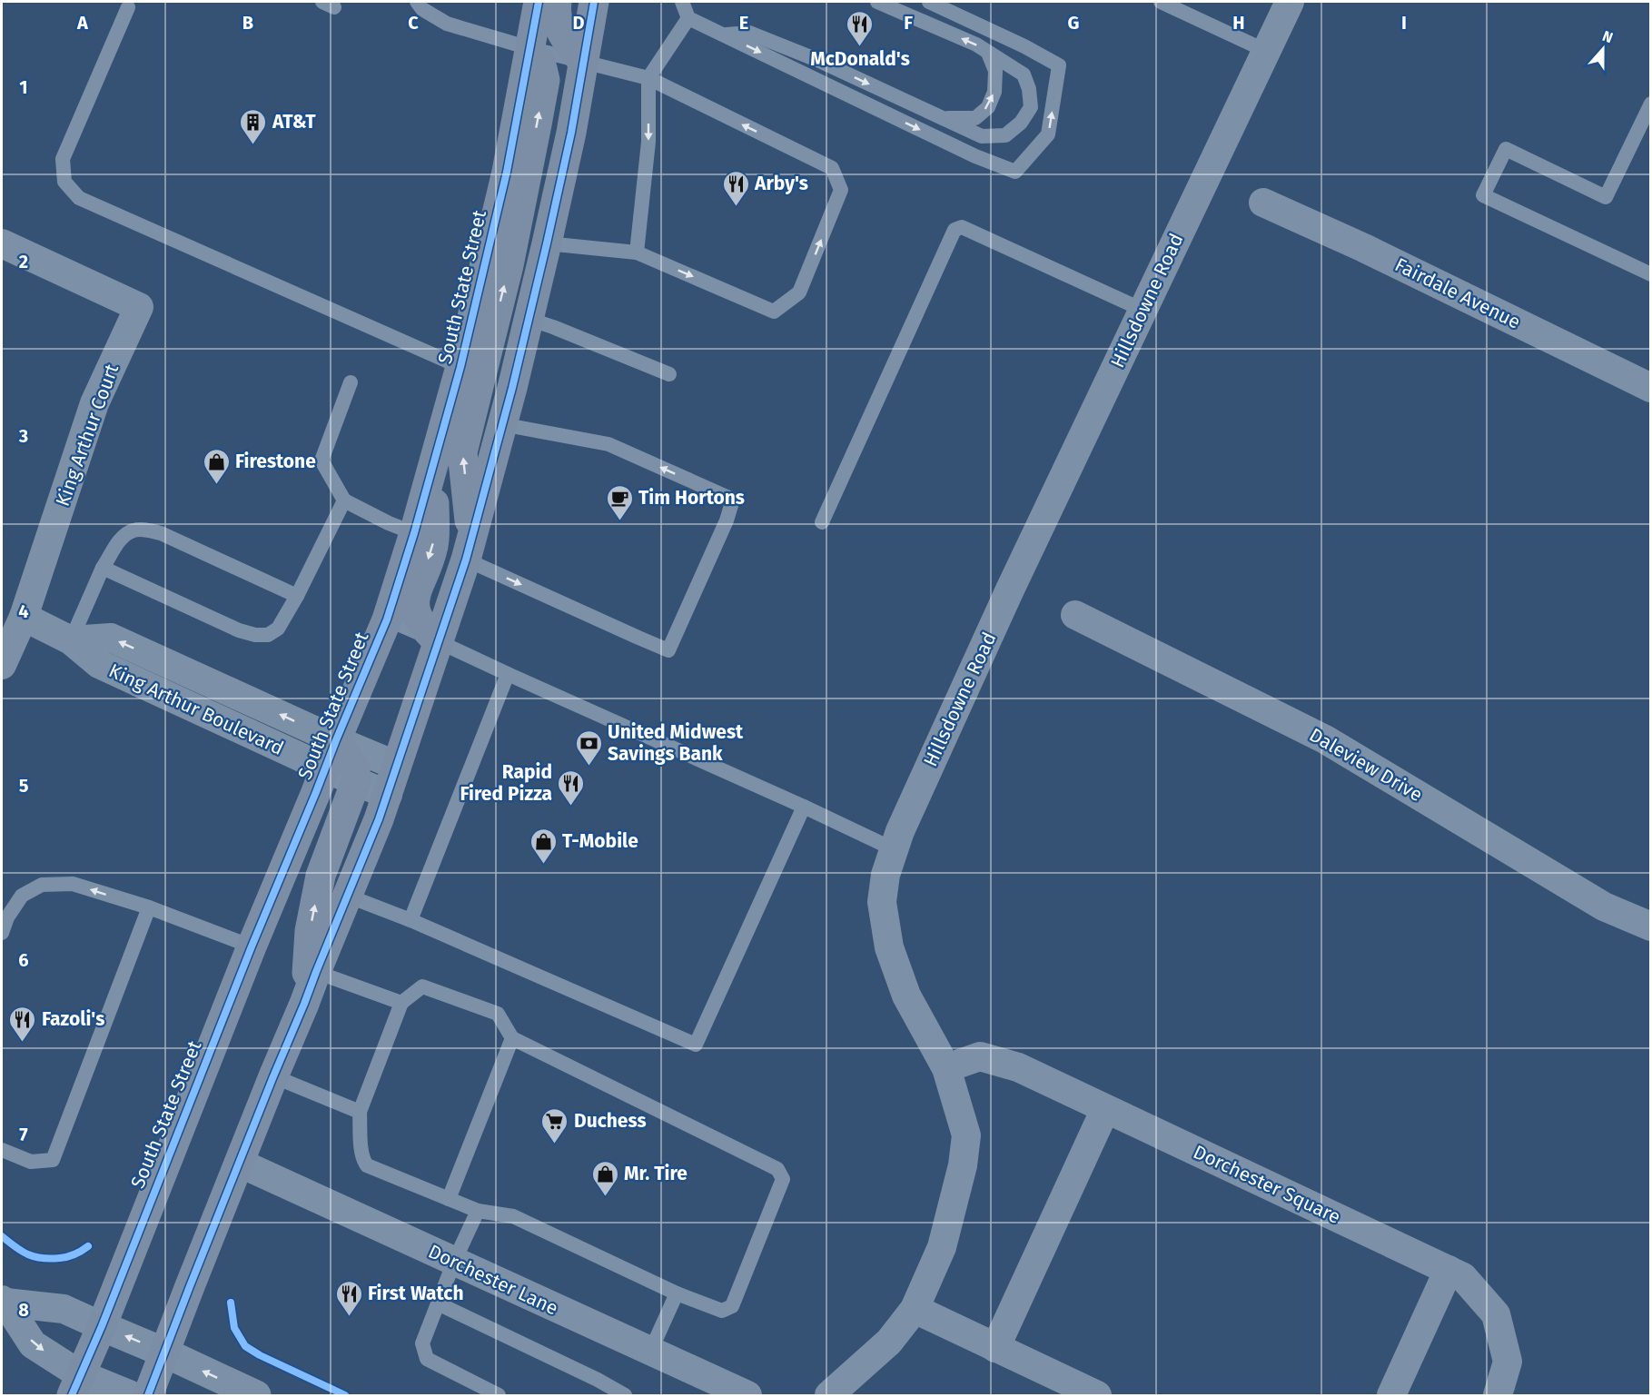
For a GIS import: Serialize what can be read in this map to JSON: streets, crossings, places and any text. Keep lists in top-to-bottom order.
{
  "streets": {
    "main road": ["South State Street"],
    "street": [
      "Fairdale Avenue",
      "Hillsdowne Road",
      "King Arthur Court",
      "King Arthur Boulevard",
      "Daleview Drive",
      "Dorchester Square",
      "Dorchester Lane"
    ]
  },
  "crossings": [
    ["South State Street", "King Arthur Boulevard"],
    ["Hillsdowne Road", "Dorchester Square"],
    ["King Arthur Court", "King Arthur Boulevard"]
  ],
  "places": {
    "restaurant": [
      "McDonald's",
      "Arby's",
      "Rapid Fired Pizza",
      "Fazoli's",
      "First Watch"
    ],
    "building": ["AT&T"],
    "shop": ["Firestone", "T-Mobile", "Mr. Tire"],
    "cafe": ["Tim Hortons"],
    "bank": ["United Midwest Savings Bank"],
    "supermarket": ["Duchess"]
  },
  "north": "top",
  "grid": {
    "columns": [
      "A",
      "B",
      "C",
      "D",
      "E",
      "F",
      "G",
      "H",
      "I"
    ],
    "rows": [
      "1",
      "2",
      "3",
      "4",
      "5",
      "6",
      "7",
      "8"
    ]
  }
}
